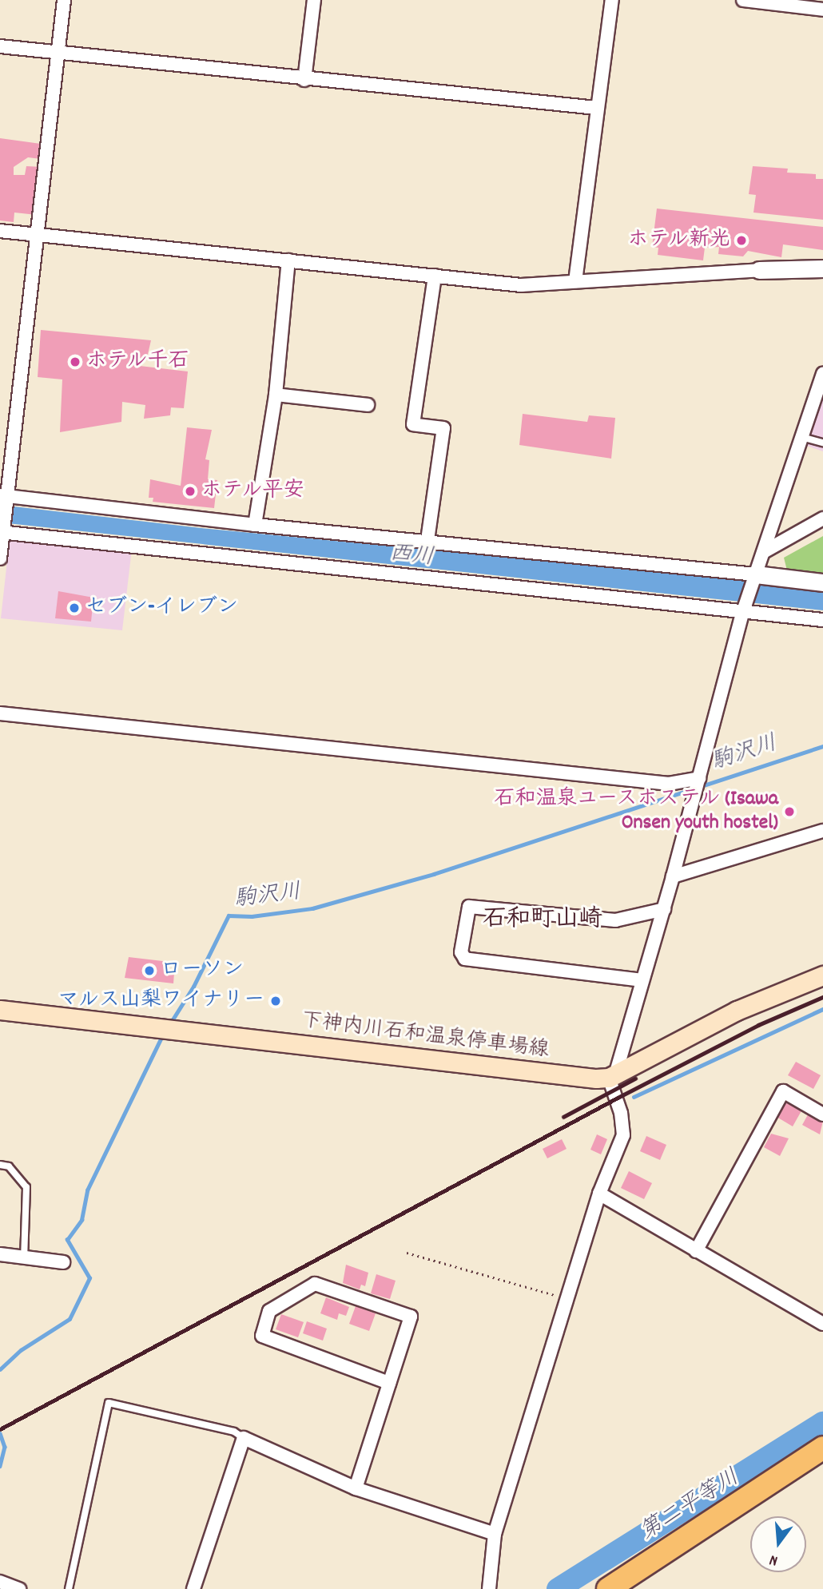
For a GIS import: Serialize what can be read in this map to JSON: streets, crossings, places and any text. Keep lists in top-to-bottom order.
{
  "streets": {
    "main road": ["下神内川石和温泉停車場線"]
  },
  "districts": ["石和町山崎"],
  "water": ["西川", "駒沢川", "第二平等川"],
  "places": [
    "ホテル新光",
    "ホテル千石",
    "ホテル平安",
    "セブン-イレブン",
    "石和温泉ユースホステル (Isawa Onsen youth hostel)",
    "ローソン",
    "マルス山梨ワイナリー"
  ],
  "north": "bottom"
}
